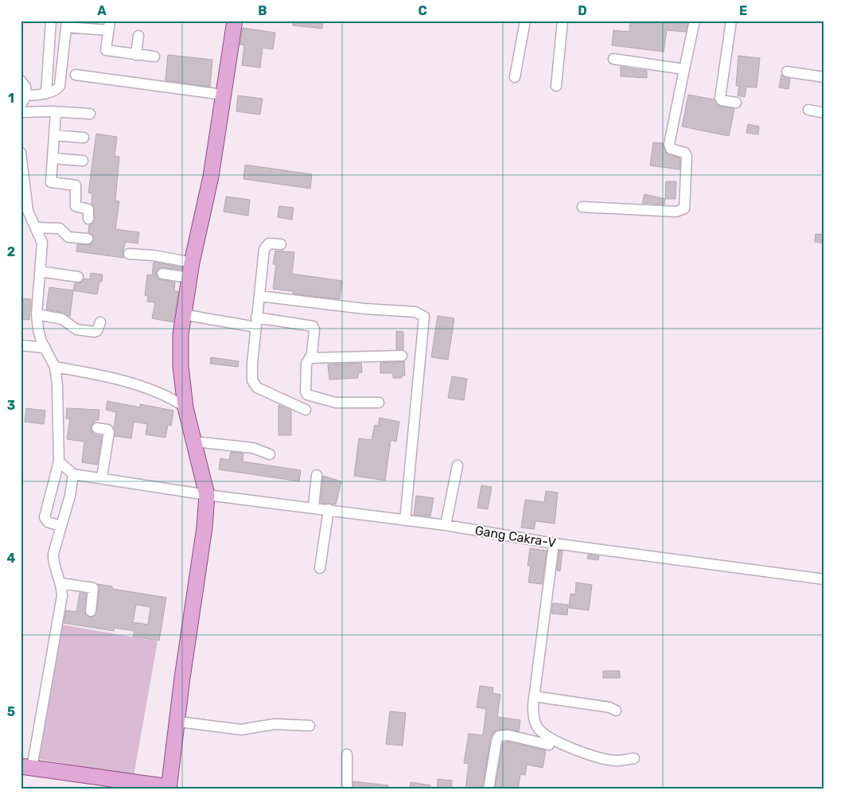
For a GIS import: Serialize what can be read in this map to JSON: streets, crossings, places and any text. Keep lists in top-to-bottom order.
{
  "streets": {
    "street": ["Gang Cakra-V"]
  },
  "grid": {
    "columns": [
      "A",
      "B",
      "C",
      "D",
      "E"
    ],
    "rows": [
      "1",
      "2",
      "3",
      "4",
      "5"
    ]
  }
}
